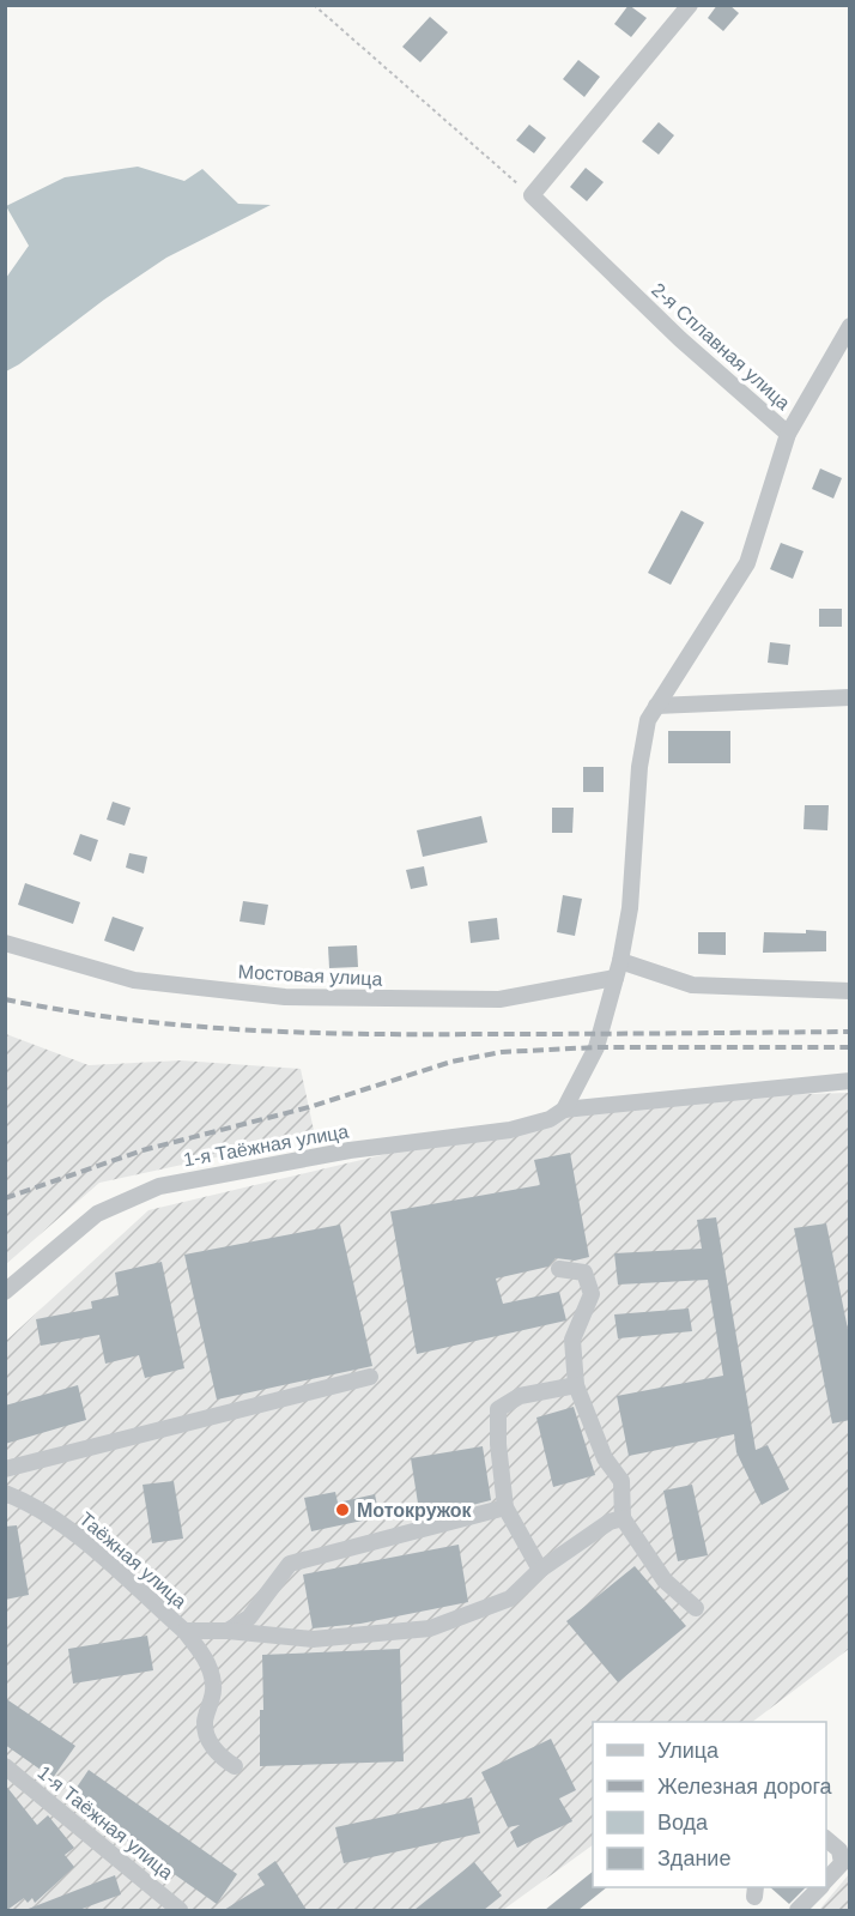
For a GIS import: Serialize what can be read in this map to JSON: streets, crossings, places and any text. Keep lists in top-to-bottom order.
{
  "streets": {
    "street": [
      "2-я Сплавная улица",
      "Мостовая улица",
      "1-я Таёжная улица",
      "Таёжная улица"
    ]
  },
  "crossings": [
    ["2-я Сплавная улица", "Мостовая улица"],
    ["2-я Сплавная улица", "1-я Таёжная улица"]
  ],
  "places": ["Мотокружок"],
  "legend": [
    "Улица",
    "Железная дорога",
    "Вода",
    "Здание"
  ]
}
